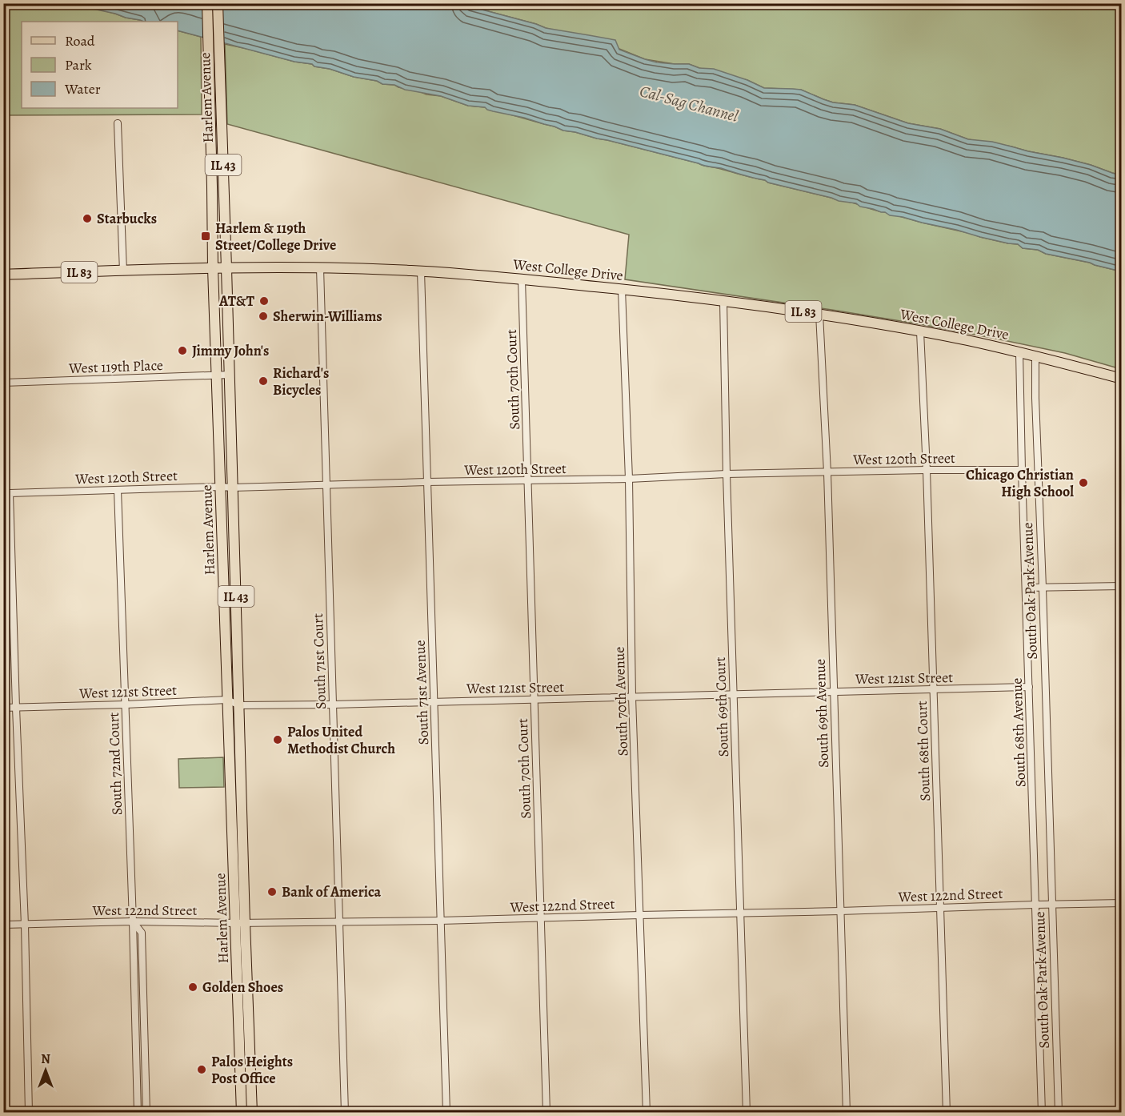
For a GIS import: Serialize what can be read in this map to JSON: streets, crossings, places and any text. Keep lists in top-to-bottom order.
{
  "streets": {
    "main road": [
      "Harlem Avenue",
      "IL 43",
      "West College Drive",
      "IL 83"
    ],
    "street": [
      "West 119th Place",
      "South 70th Court",
      "West 120th Street",
      "South Oak Park Avenue",
      "South 71st Court",
      "West 121st Street",
      "South 71st Avenue",
      "South 70th Avenue",
      "South 69th Court",
      "South 69th Avenue",
      "South 68th Avenue",
      "South 68th Court",
      "South 72nd Court",
      "West 122nd Street"
    ]
  },
  "crossings": [
    ["Harlem Avenue", "West College Drive"],
    ["Harlem Avenue", "West 119th Place"],
    ["Harlem Avenue", "West 120th Street"],
    ["Harlem Avenue", "West 121st Street"],
    ["Harlem Avenue", "West 122nd Street"],
    ["West College Drive", "South 70th Court"],
    ["West College Drive", "South Oak Park Avenue"],
    ["West College Drive", "South 71st Court"],
    ["West College Drive", "South 71st Avenue"],
    ["West College Drive", "South 70th Avenue"],
    ["West College Drive", "South 69th Court"],
    ["West College Drive", "South 69th Avenue"],
    ["West College Drive", "South 68th Avenue"],
    ["West College Drive", "South 68th Court"],
    ["South 70th Court", "West 120th Street"],
    ["South 70th Court", "West 121st Street"],
    ["South 70th Court", "West 122nd Street"],
    ["West 120th Street", "South 71st Court"],
    ["West 120th Street", "West 121st Street"],
    ["West 120th Street", "South 71st Avenue"],
    ["West 120th Street", "South 70th Avenue"],
    ["West 120th Street", "South 69th Court"],
    ["West 120th Street", "South 69th Avenue"],
    ["West 120th Street", "South 68th Avenue"],
    ["West 120th Street", "South 68th Court"],
    ["West 120th Street", "South 72nd Court"],
    ["South Oak Park Avenue", "West 122nd Street"],
    ["South 71st Court", "West 121st Street"],
    ["South 71st Court", "West 122nd Street"],
    ["West 121st Street", "South 71st Avenue"],
    ["West 121st Street", "South 70th Avenue"],
    ["West 121st Street", "South 69th Court"],
    ["West 121st Street", "South 69th Avenue"],
    ["West 121st Street", "South 68th Avenue"],
    ["West 121st Street", "South 68th Court"],
    ["West 121st Street", "South 72nd Court"],
    ["South 71st Avenue", "West 122nd Street"],
    ["South 70th Avenue", "West 122nd Street"],
    ["South 69th Court", "West 122nd Street"],
    ["South 69th Avenue", "West 122nd Street"],
    ["South 68th Avenue", "West 122nd Street"],
    ["South 68th Court", "West 122nd Street"],
    ["South 72nd Court", "West 122nd Street"]
  ],
  "water": ["Cal-Sag Channel"],
  "places": {
    "other": [
      "Starbucks",
      "AT&T",
      "Sherwin-Williams",
      "Jimmy John's",
      "Richard's Bicycles",
      "Chicago Christian High School",
      "Palos United Methodist Church",
      "Bank of America",
      "Golden Shoes",
      "Palos Heights Post Office"
    ],
    "transit": ["Harlem & 119th Street/College Drive"]
  },
  "legend": ["Road", "Park", "Water"],
  "north": "top"
}
